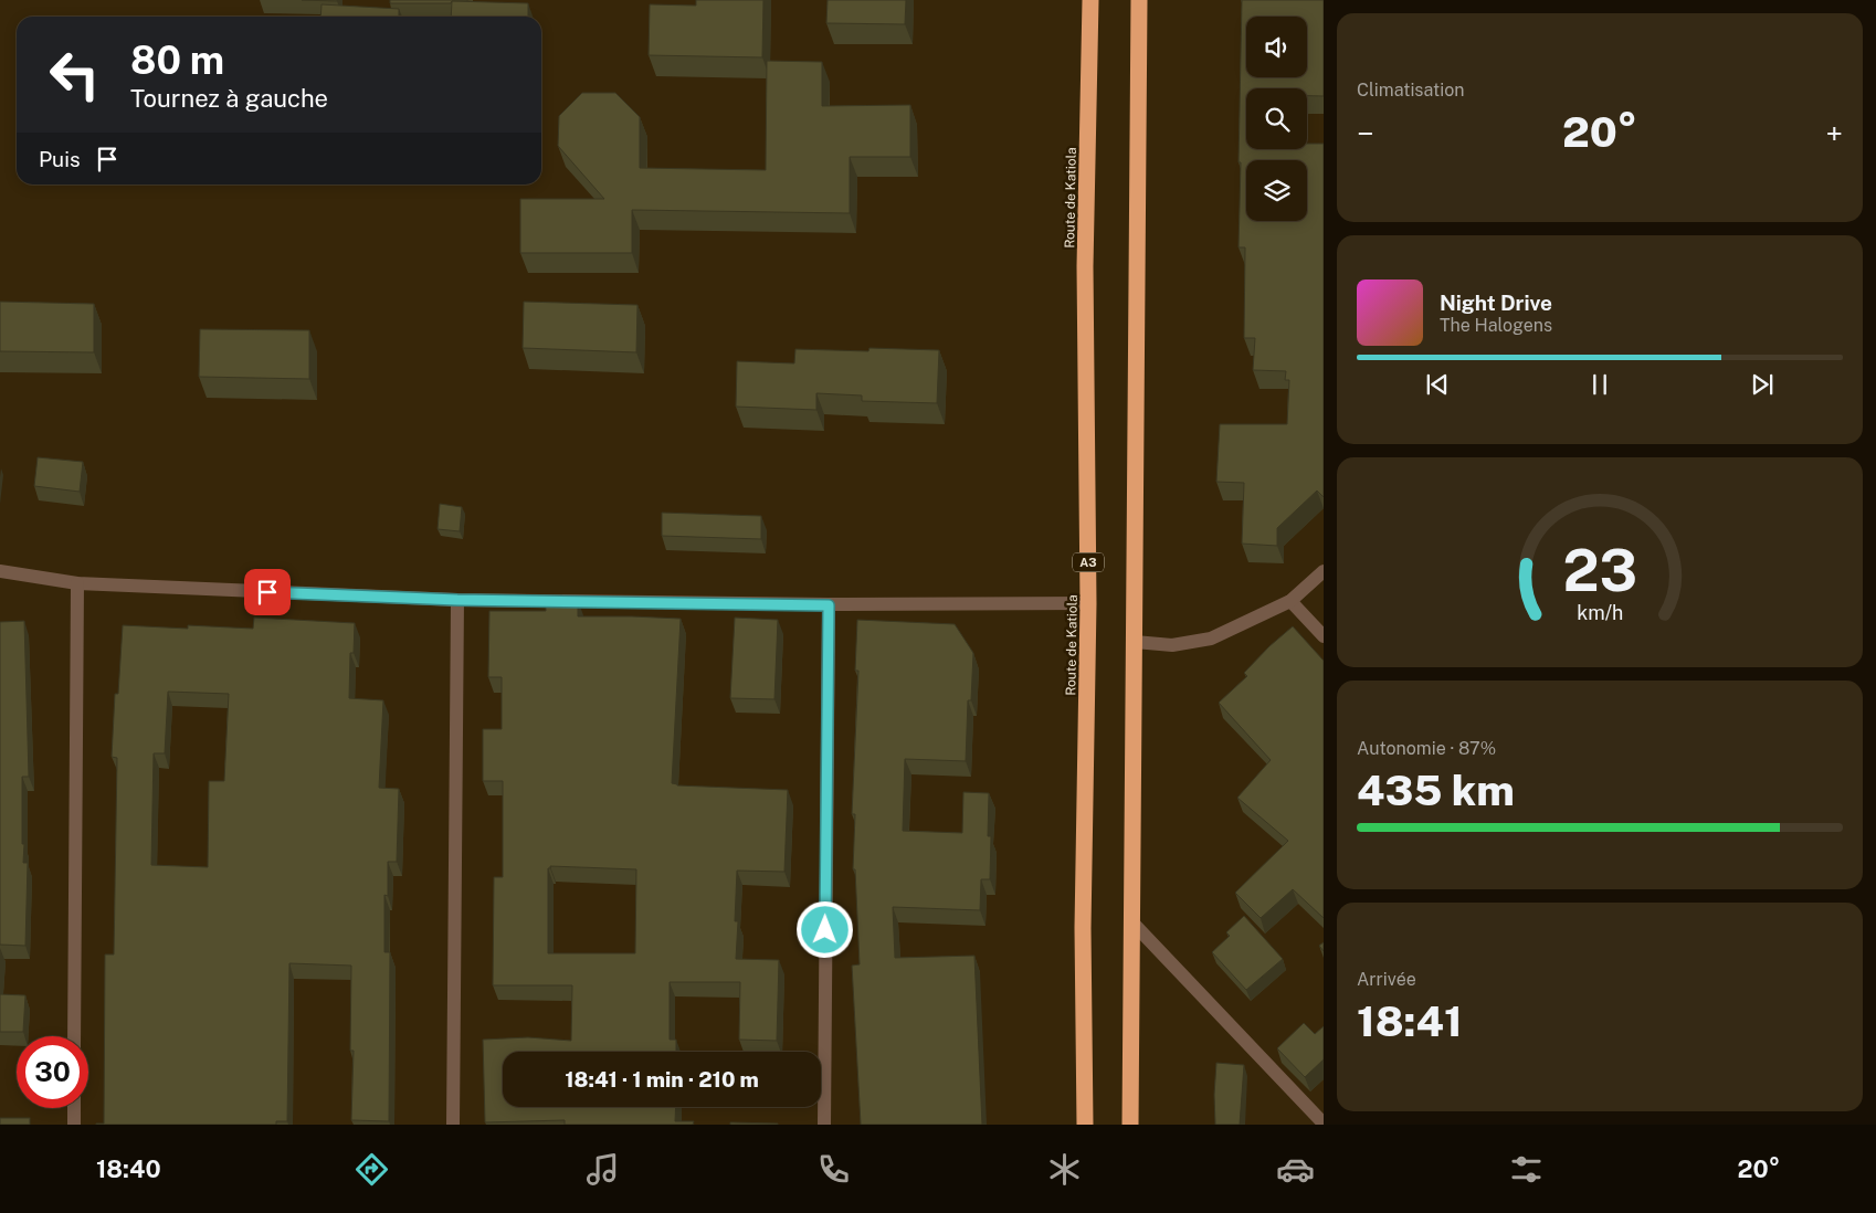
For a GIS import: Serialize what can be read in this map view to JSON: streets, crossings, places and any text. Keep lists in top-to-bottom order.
{
  "streets": {
    "highway": ["Route de Katiola", "A3"]
  },
  "page": {
    "tile": [
      "Climatisation",
      ["Autonomie · 87%", "435 km"],
      ["Arrivée", "18:41"]
    ],
    "turn": ["80 m", "Tournez à gauche"],
    "heat": ["−", "20°", "+"],
    "then": "Puis",
    "song": ["Night Drive", "The Halogens"],
    "limit": "30",
    "trip": "18:41 · 1 min · 210 m",
    "tabs": ["18:40", "20°"],
    "gauge": ["23", "km/h"]
  }
}
